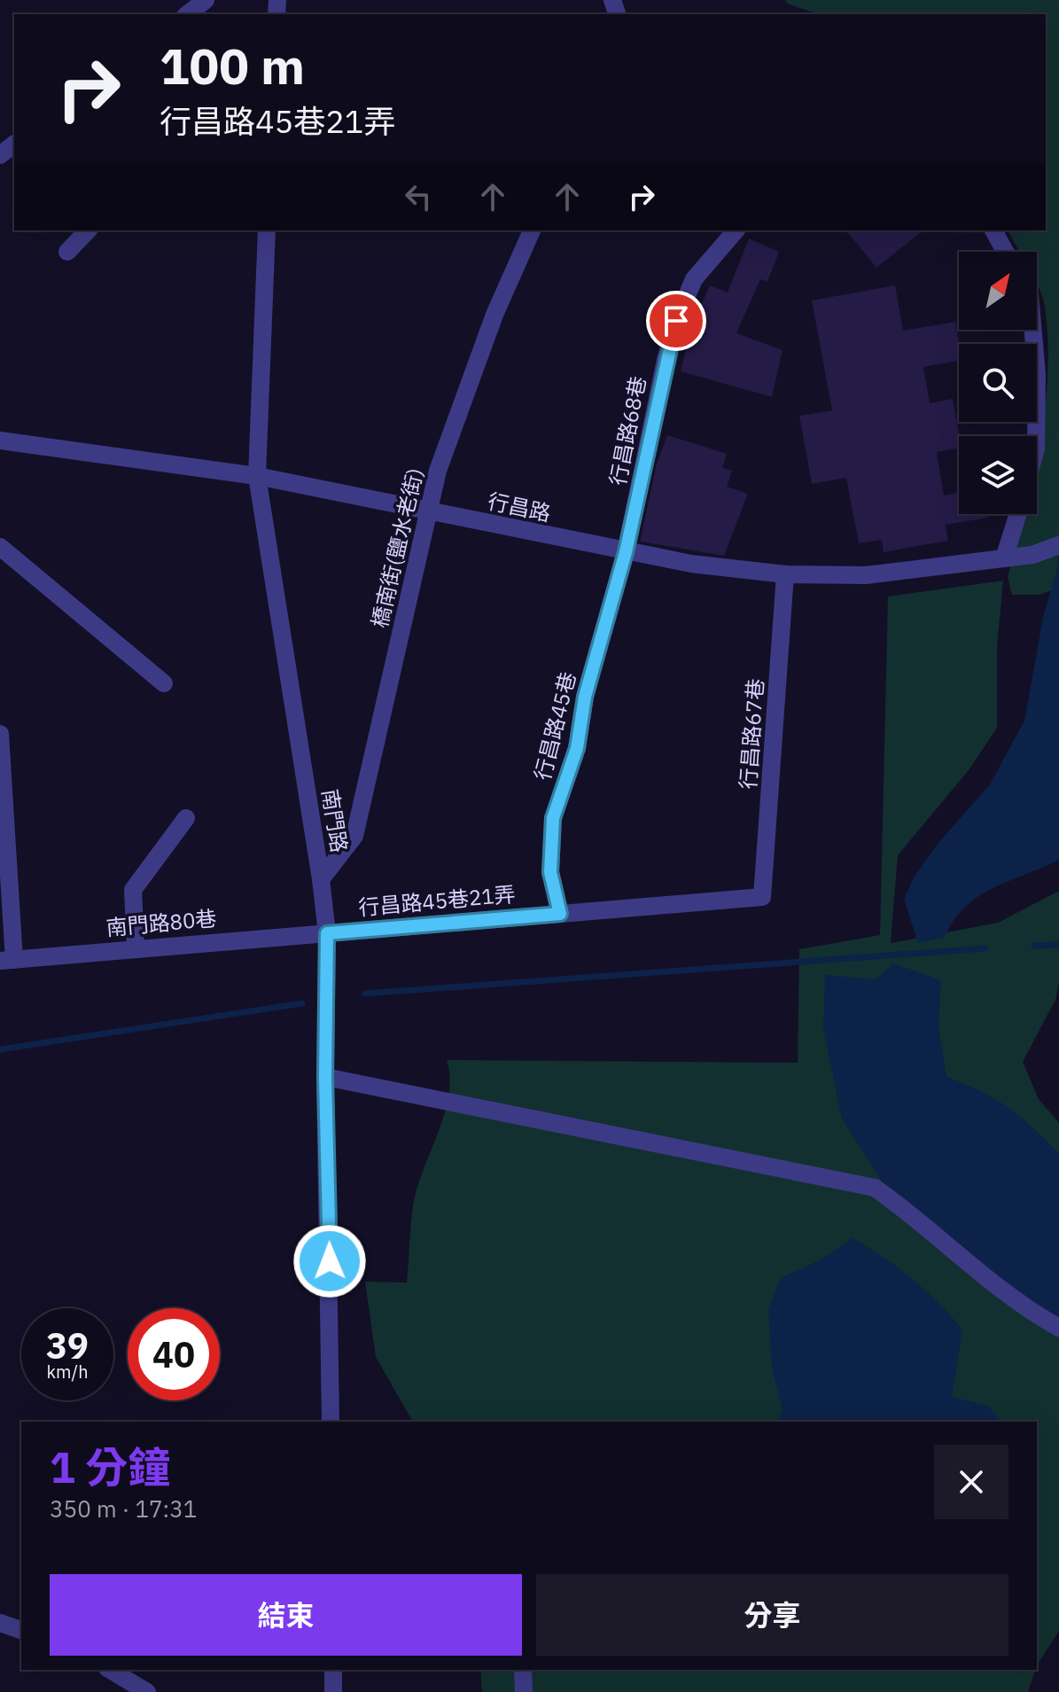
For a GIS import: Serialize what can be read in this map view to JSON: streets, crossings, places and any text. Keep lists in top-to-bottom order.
{
  "streets": {
    "street": [
      "行昌路68巷",
      "行昌路",
      "橋南街(鹽水老街)",
      "行昌路45巷",
      "行昌路67巷",
      "南門路",
      "行昌路45巷21弄",
      "南門路80巷"
    ]
  },
  "crossings": [
    ["行昌路68巷", "行昌路"],
    ["行昌路68巷", "行昌路45巷"],
    ["行昌路", "橋南街(鹽水老街)"],
    ["行昌路", "行昌路45巷"],
    ["行昌路", "行昌路67巷"],
    ["行昌路", "南門路"],
    ["橋南街(鹽水老街)", "南門路"],
    ["行昌路45巷", "行昌路45巷21弄"],
    ["行昌路67巷", "行昌路45巷21弄"],
    ["南門路", "行昌路45巷21弄"],
    ["南門路", "南門路80巷"],
    ["行昌路45巷21弄", "南門路80巷"]
  ],
  "north": "top right",
  "page": {
    "turn": ["100 m", "行昌路45巷21弄"],
    "speed": "39 km/h",
    "limit": "40",
    "heading": ["1 分鐘", "350 m · 17:31"],
    "buttons": ["結束", "分享"]
  }
}
